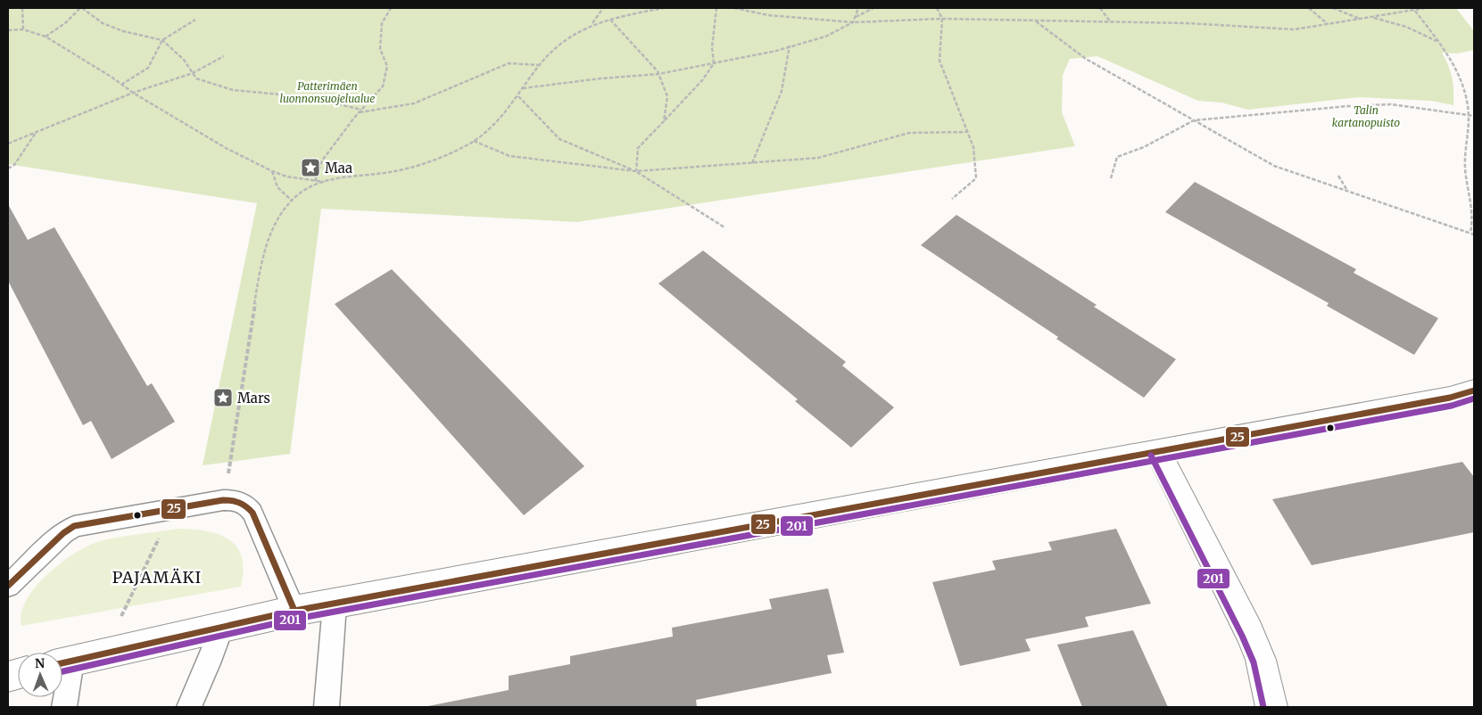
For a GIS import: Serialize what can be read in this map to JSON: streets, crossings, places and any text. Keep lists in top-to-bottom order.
{
  "districts": ["PAJAMÄKI"],
  "parks": ["Patterimäen luonnonsuojelualue", "Talin kartanopuisto"],
  "places": {
    "place": ["Maa", "Mars"]
  },
  "lines": ["transit line 25", "transit line 201"],
  "north": "top"
}
